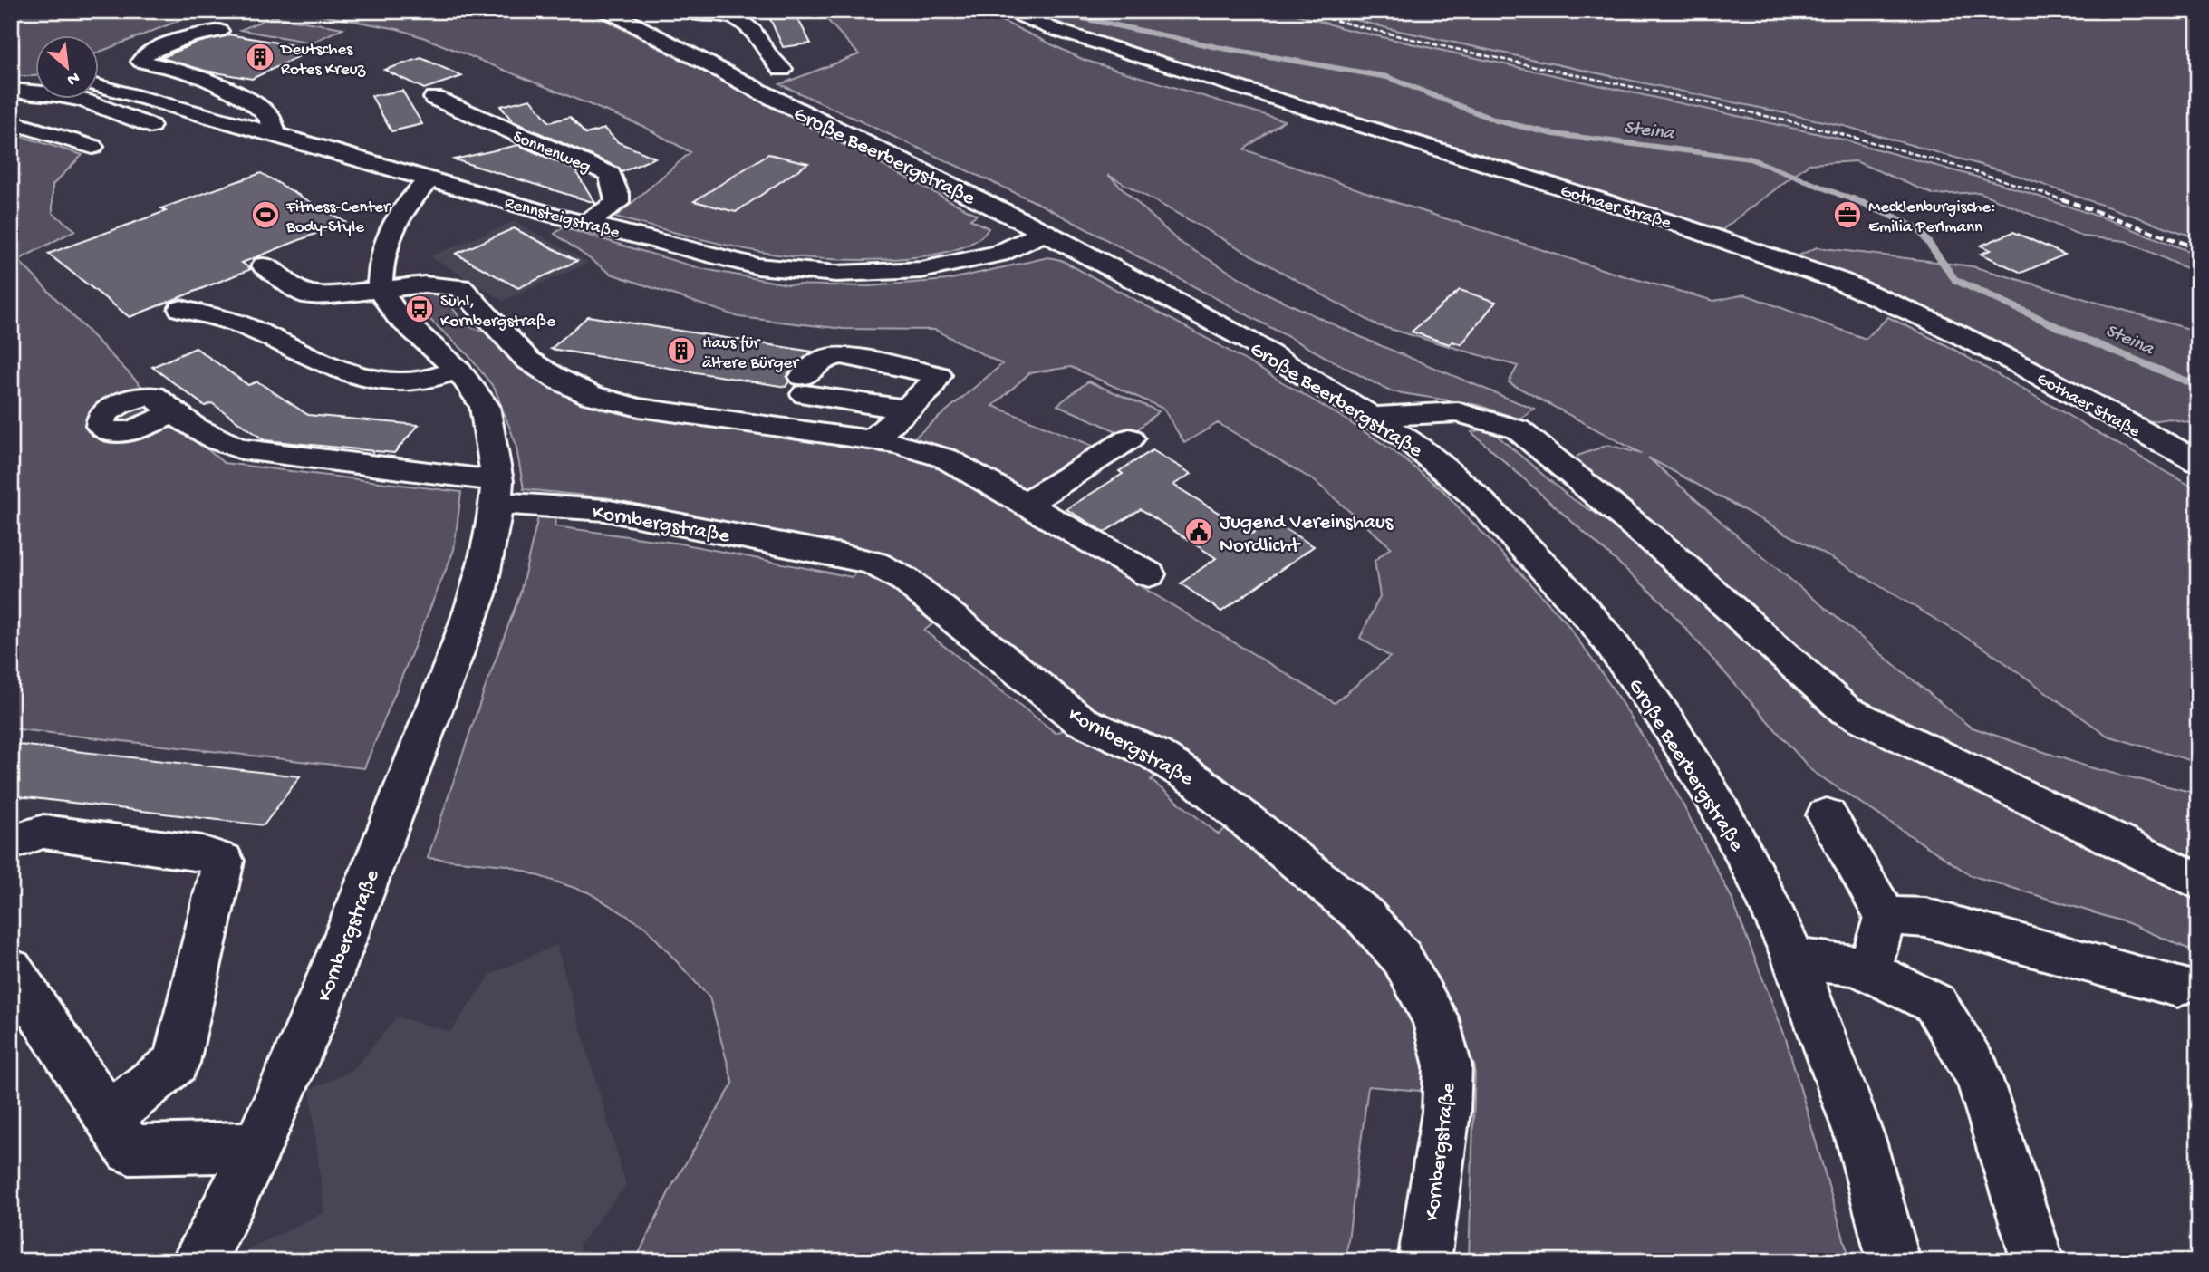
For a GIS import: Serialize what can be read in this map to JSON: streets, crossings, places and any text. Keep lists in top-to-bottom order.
{
  "streets": {
    "street": [
      "Sonnenweg",
      "Große Beerbergstraße",
      "Gothaer Straße",
      "Rennsteigstraße",
      "Kornbergstraße"
    ]
  },
  "crossings": [
    ["Sonnenweg", "Rennsteigstraße"],
    ["Große Beerbergstraße", "Rennsteigstraße"]
  ],
  "water": ["Steina"],
  "places": {
    "building": ["Deutsches Rotes Kreuz", "Haus für ältere Bürger"],
    "sports": ["Fitness-Center Body-Style"],
    "office": ["Mecklenburgische: Emilia Perlmann"],
    "bus stop": ["Suhl, Kornbergstraße"],
    "public building": ["Jugend Vereinshaus Nordlicht"]
  },
  "north": "bottom right"
}
